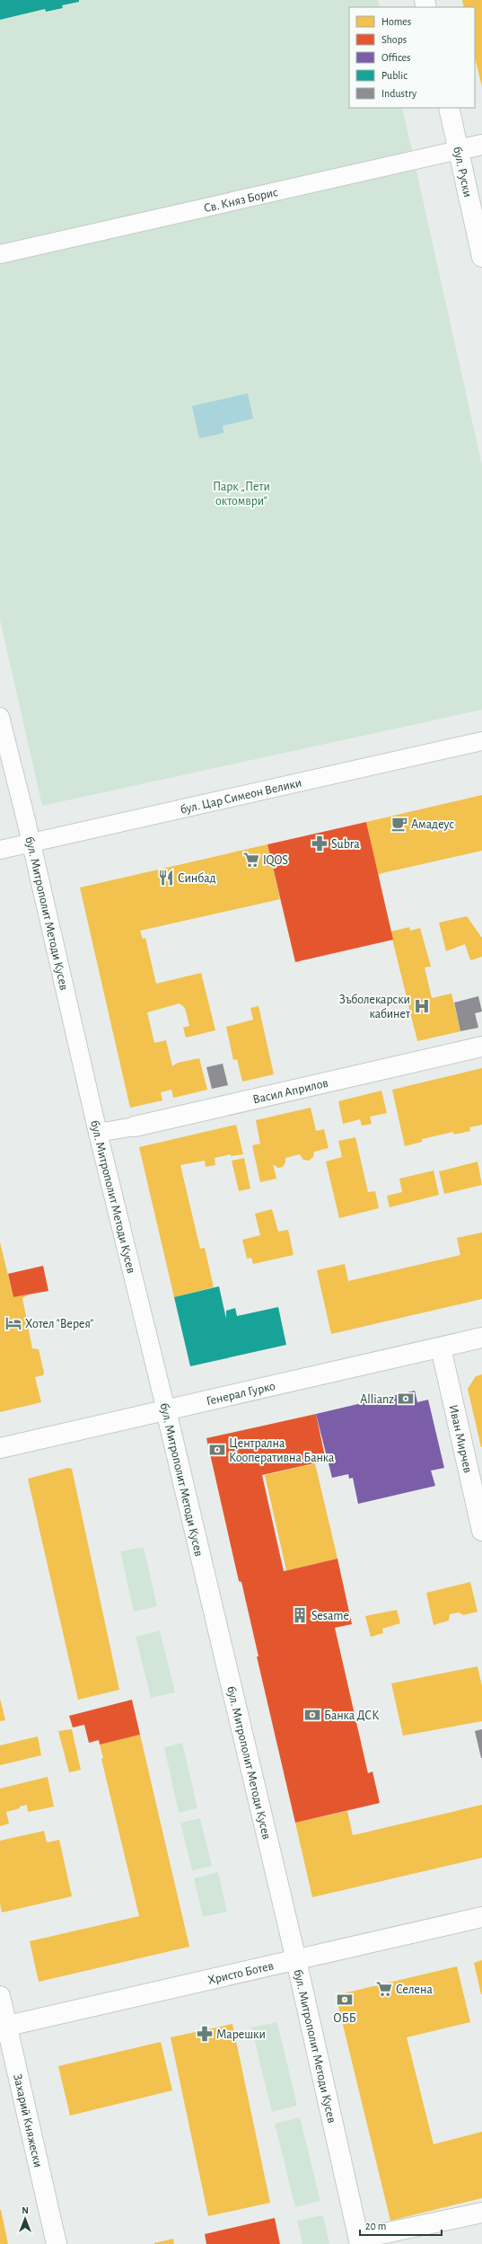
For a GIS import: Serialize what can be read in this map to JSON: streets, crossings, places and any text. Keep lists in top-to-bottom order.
{
  "streets": {
    "street": [
      "бул. Руски",
      "Св. Княз Борис",
      "бул. Цар Симеон Велики",
      "бул. Митрополит Методи Кусев",
      "Васил Априлов",
      "Генерал Гурко",
      "Иван Мирчев",
      "Христо Ботев",
      "Захарий Княжески"
    ]
  },
  "crossings": [
    ["бул. Руски", "Св. Княз Борис"],
    ["бул. Цар Симеон Велики", "бул. Митрополит Методи Кусев"],
    ["бул. Митрополит Методи Кусев", "Васил Априлов"],
    ["бул. Митрополит Методи Кусев", "Генерал Гурко"],
    ["бул. Митрополит Методи Кусев", "Христо Ботев"],
    ["Генерал Гурко", "Иван Мирчев"],
    ["Христо Ботев", "Захарий Княжески"]
  ],
  "parks": ["Парк „Пети октомври“"],
  "places": {
    "cafe": ["Амадеус"],
    "pharmacy": ["Subra", "Марешки"],
    "supermarket": ["IQOS", "Селена"],
    "restaurant": ["Синбад"],
    "hospital": ["Зъболекарски кабинет"],
    "hotel": ["Хотел \"Верея\""],
    "bank": [
      "Allianz",
      "Централна Кооперативна Банка",
      "Банка ДСК",
      "ОББ"
    ],
    "building": ["Sesame"]
  },
  "legend": [
    "Homes",
    "Shops",
    "Offices",
    "Public",
    "Industry"
  ],
  "scale_bar": "20 m",
  "north": "top"
}
